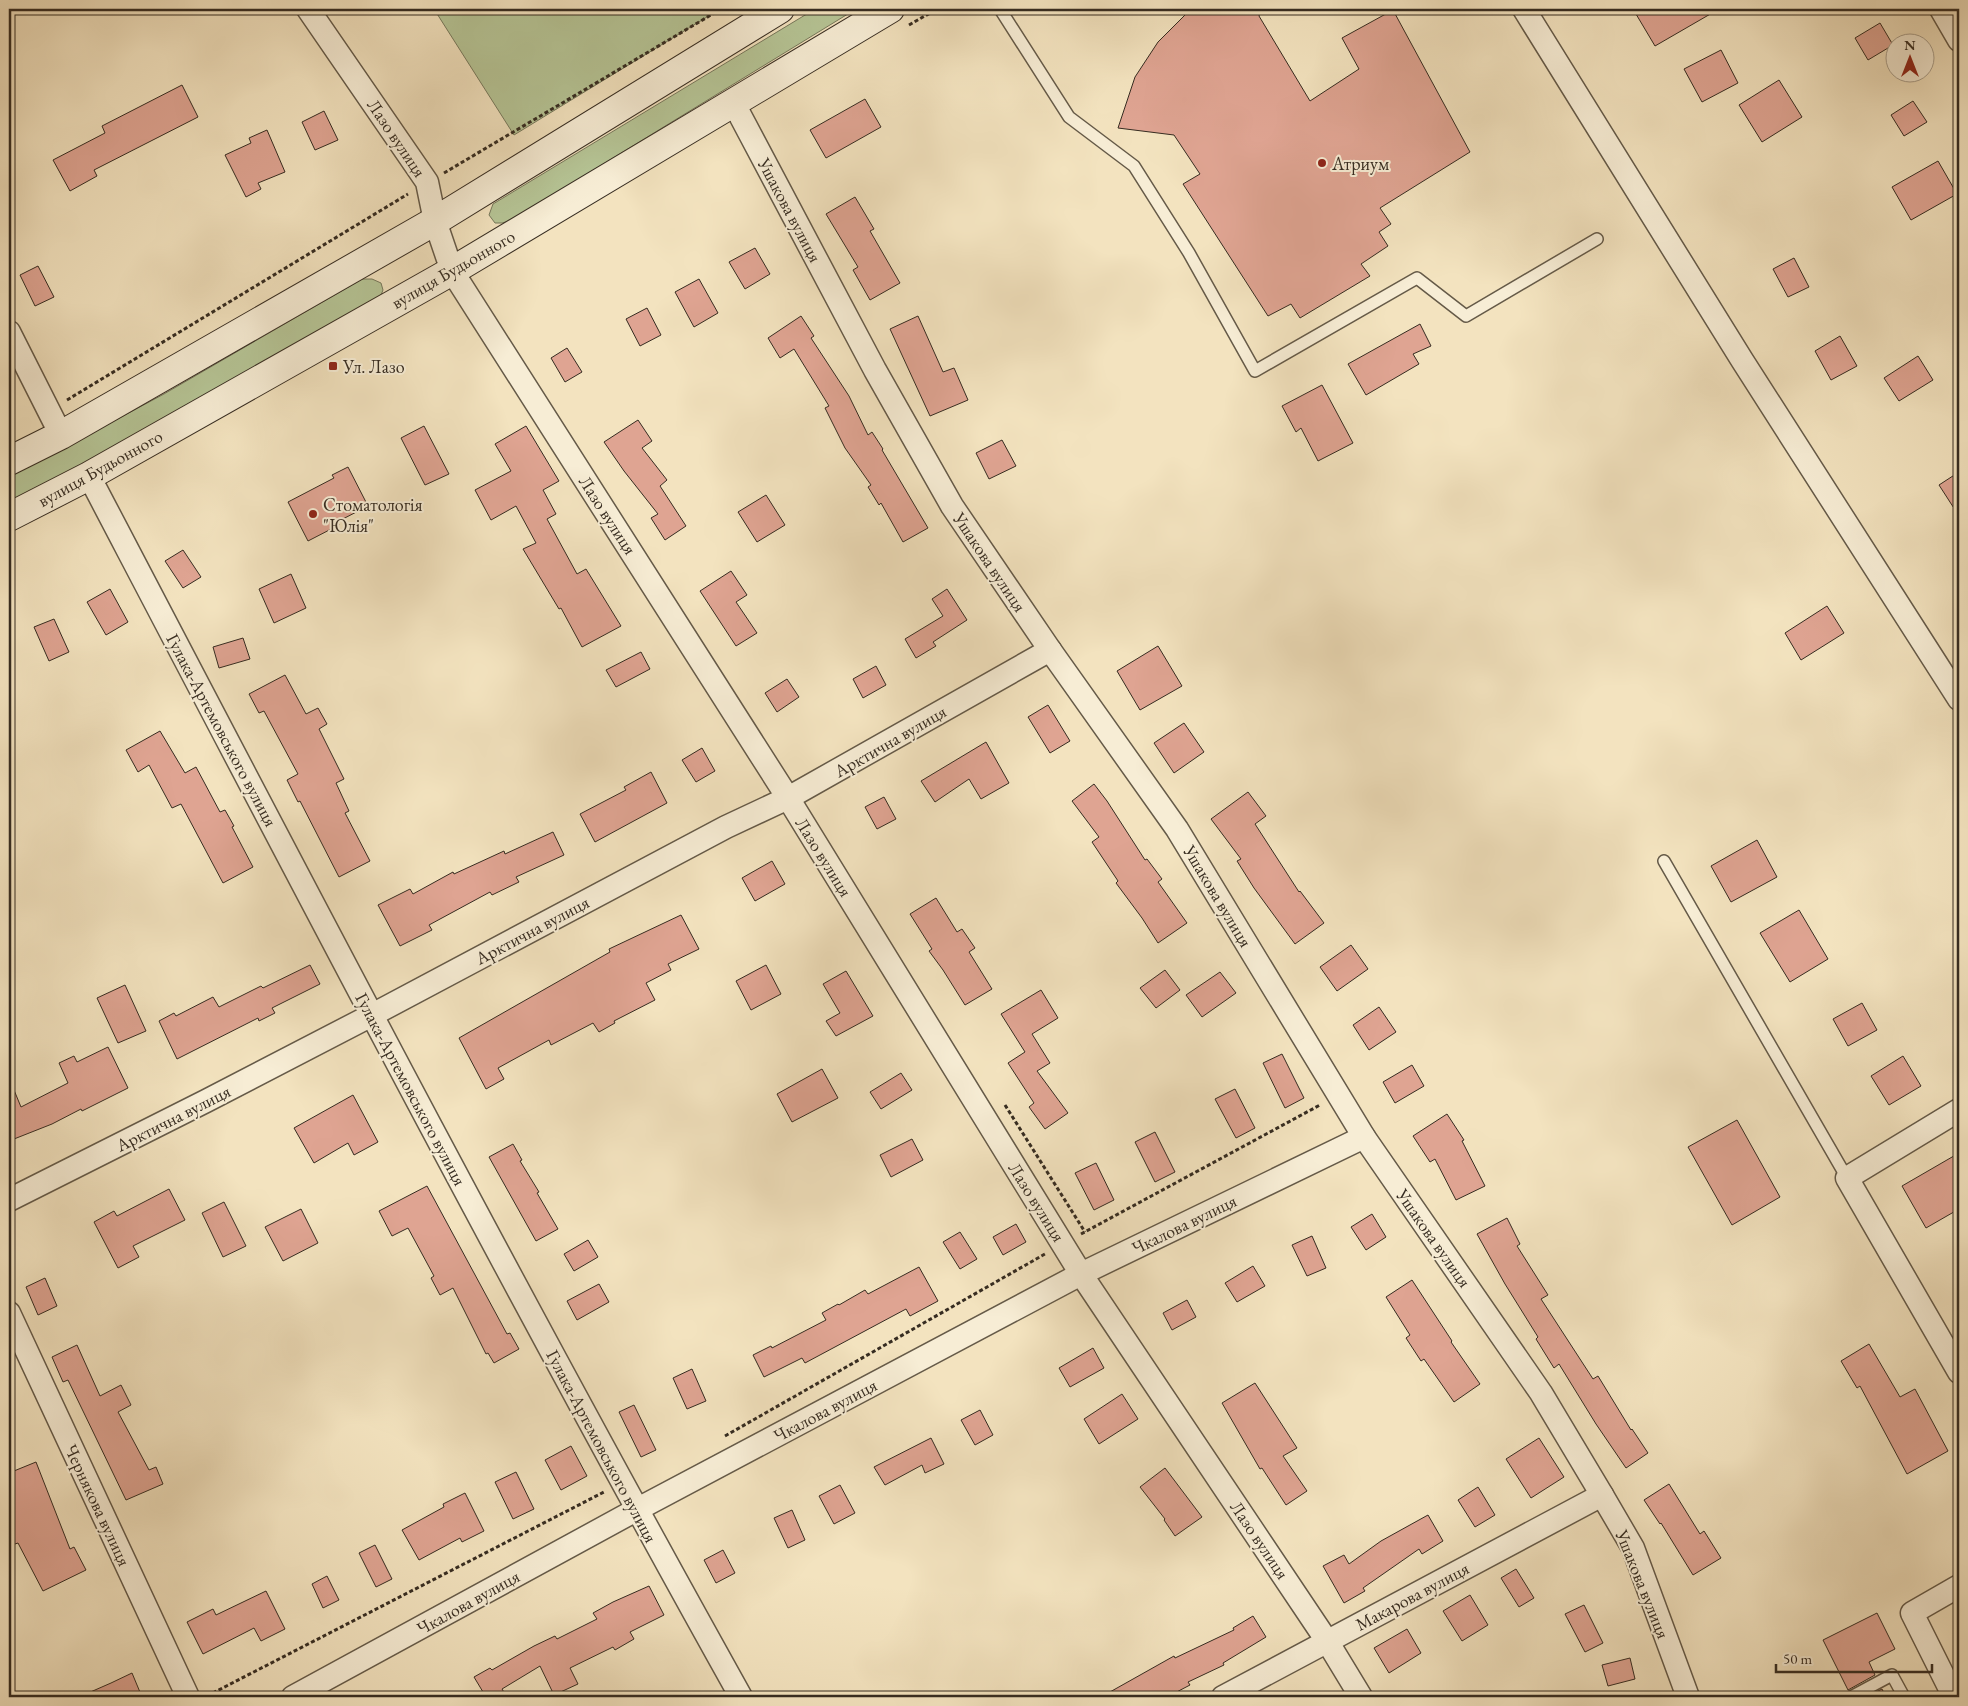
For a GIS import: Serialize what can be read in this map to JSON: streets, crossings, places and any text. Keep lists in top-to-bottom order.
{
  "streets": {
    "main road": ["вулиця Будьонного"],
    "street": [
      "Лазо вулиця",
      "Ушакова вулиця",
      "Гулака-Артемовського вулиця",
      "Арктична вулиця",
      "Чкалова вулиця",
      "Чернякова вулиця",
      "Макарова вулиця"
    ]
  },
  "crossings": [
    ["Лазо вулиця", "вулиця Будьонного"],
    ["Лазо вулиця", "Арктична вулиця"],
    ["Лазо вулиця", "Чкалова вулиця"],
    ["Лазо вулиця", "Макарова вулиця"],
    ["Ушакова вулиця", "вулиця Будьонного"],
    ["Ушакова вулиця", "Арктична вулиця"],
    ["Ушакова вулиця", "Чкалова вулиця"],
    ["Ушакова вулиця", "Макарова вулиця"],
    ["вулиця Будьонного", "Гулака-Артемовського вулиця"],
    ["Гулака-Артемовського вулиця", "Арктична вулиця"],
    ["Гулака-Артемовського вулиця", "Чкалова вулиця"]
  ],
  "places": {
    "other": ["Атриум", "Стоматологія \"Юлія\""],
    "transit": ["Ул. Лазо"]
  },
  "scale_bar": "50 m",
  "north": "top"
}
